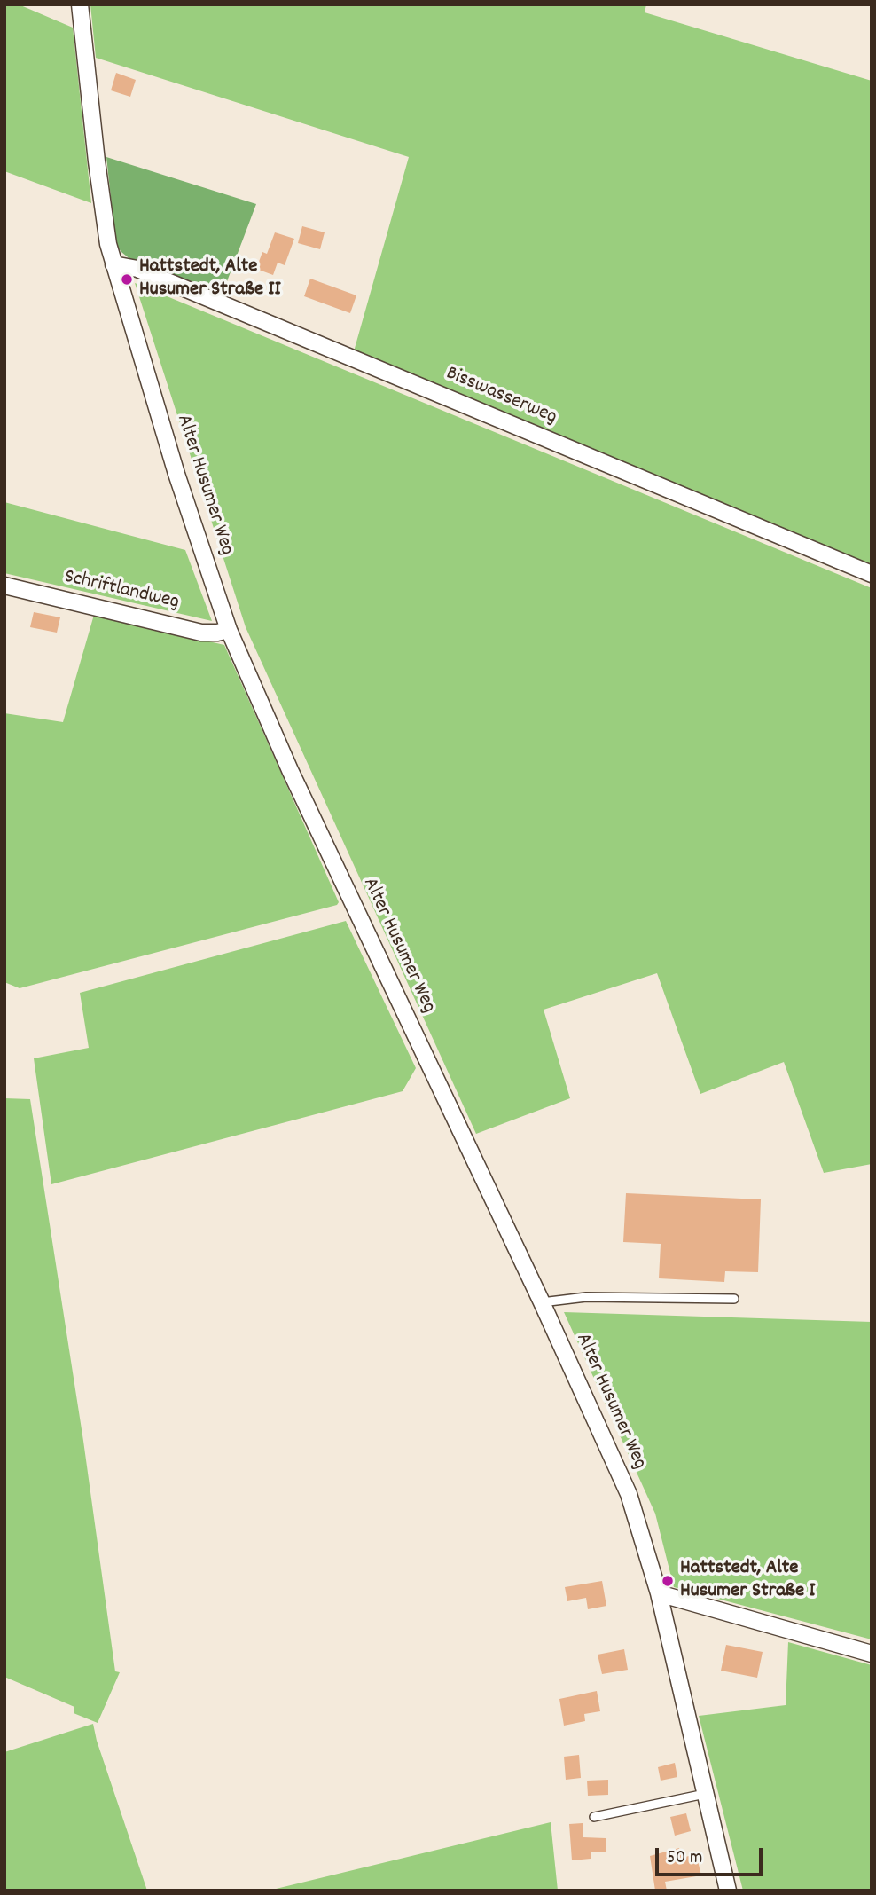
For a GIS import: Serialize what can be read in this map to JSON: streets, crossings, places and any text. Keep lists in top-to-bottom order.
{
  "streets": {
    "street": ["Bisswasserweg", "Alter Husumer Weg", "Schriftlandweg"]
  },
  "crossings": [
    ["Bisswasserweg", "Alter Husumer Weg"],
    ["Alter Husumer Weg", "Schriftlandweg"]
  ],
  "places": ["Hattstedt, Alte Husumer Straße II", "Hattstedt, Alte Husumer Straße I"],
  "scale_bar": "50 m"
}
